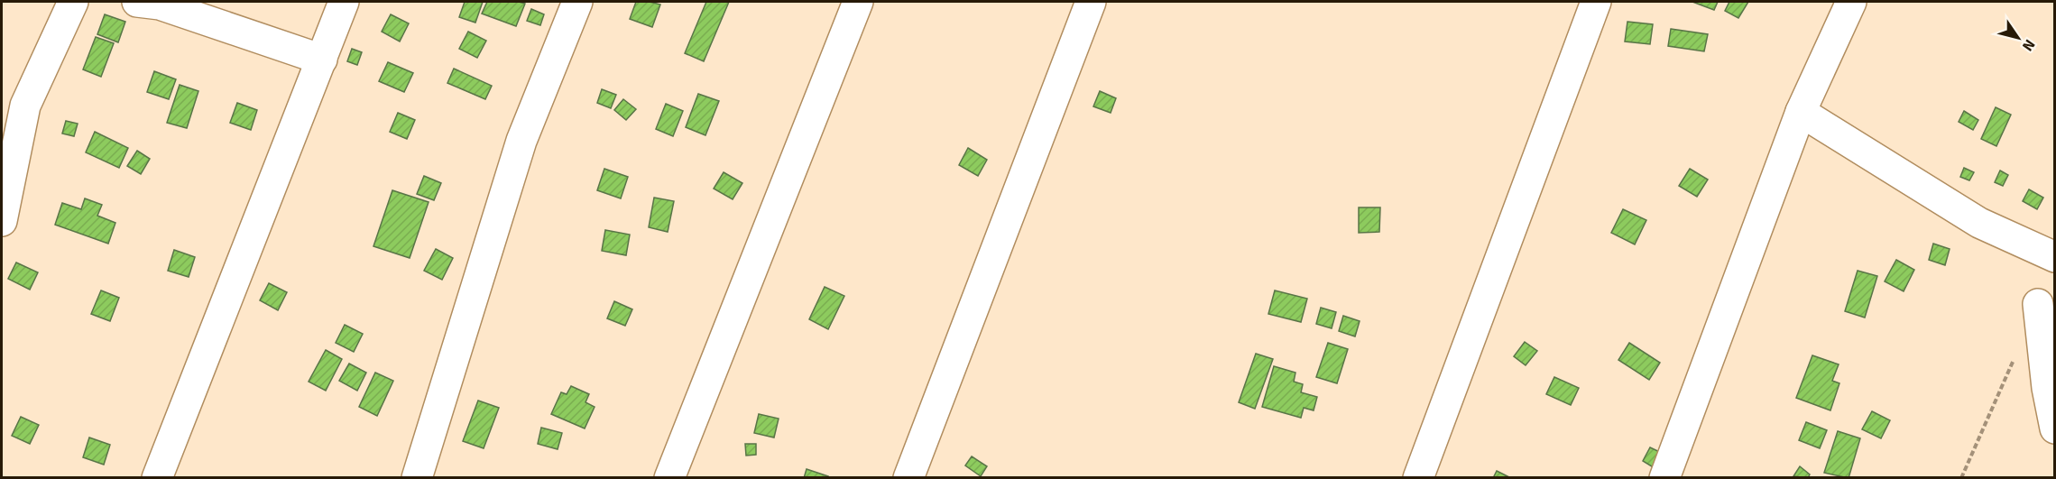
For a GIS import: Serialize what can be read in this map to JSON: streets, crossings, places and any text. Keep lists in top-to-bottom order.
{
  "north": "bottom right"
}
